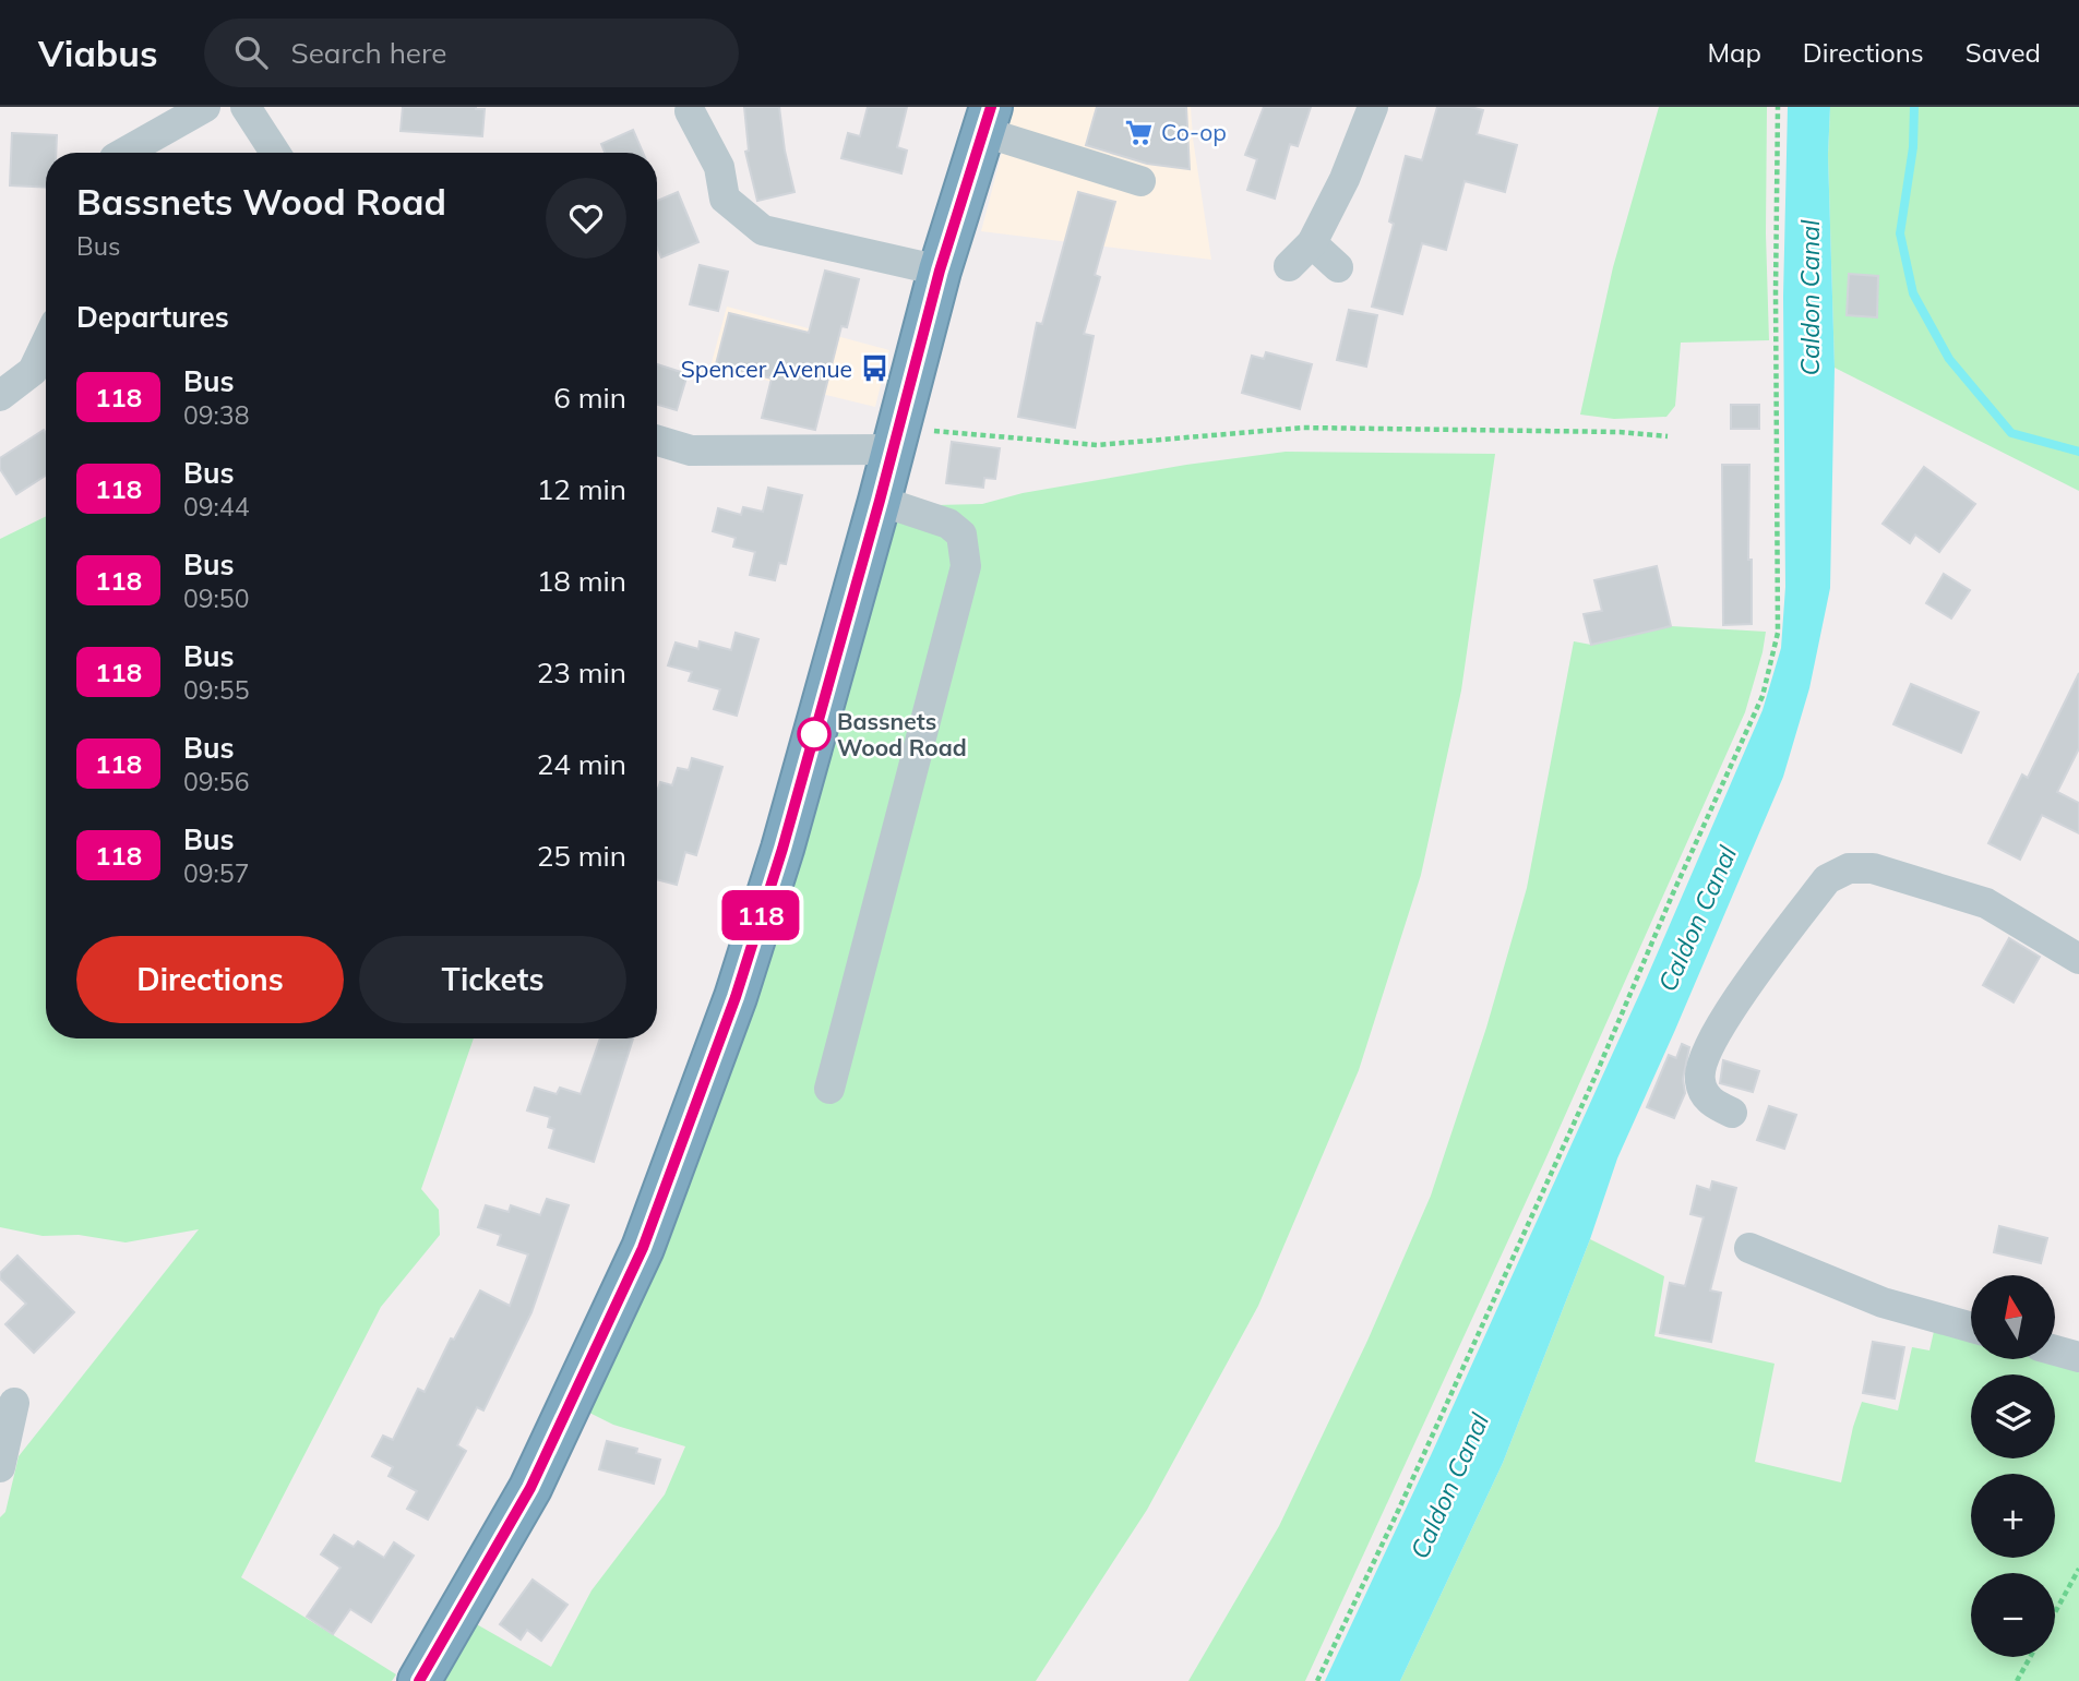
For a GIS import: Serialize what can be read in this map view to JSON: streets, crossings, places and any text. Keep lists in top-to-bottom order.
{
  "water": ["Caldon Canal"],
  "places": {
    "supermarket": ["Co-op"],
    "bus stop": ["Spencer Avenue"],
    "other": ["Bassnets Wood Road"]
  },
  "lines": ["bus line 118"],
  "north": "top",
  "page": {
    "header": "Viabus",
    "search": "Search here",
    "nav": ["Map", "Directions", "Saved"],
    "on_map": "118",
    "heading": [
      ["Bassnets Wood Road", "Bus"],
      "Departures"
    ],
    "list": [
      {
        "mark": "118",
        "name": "Bus",
        "note": "09:38",
        "value": "6 min"
      },
      {
        "mark": "118",
        "name": "Bus",
        "note": "09:44",
        "value": "12 min"
      },
      {
        "mark": "118",
        "name": "Bus",
        "note": "09:50",
        "value": "18 min"
      },
      {
        "mark": "118",
        "name": "Bus",
        "note": "09:55",
        "value": "23 min"
      },
      {
        "mark": "118",
        "name": "Bus",
        "note": "09:56",
        "value": "24 min"
      },
      {
        "mark": "118",
        "name": "Bus",
        "note": "09:57",
        "value": "25 min"
      }
    ],
    "buttons": ["Directions", "Tickets"],
    "map_buttons": ["+", "−"]
  }
}
